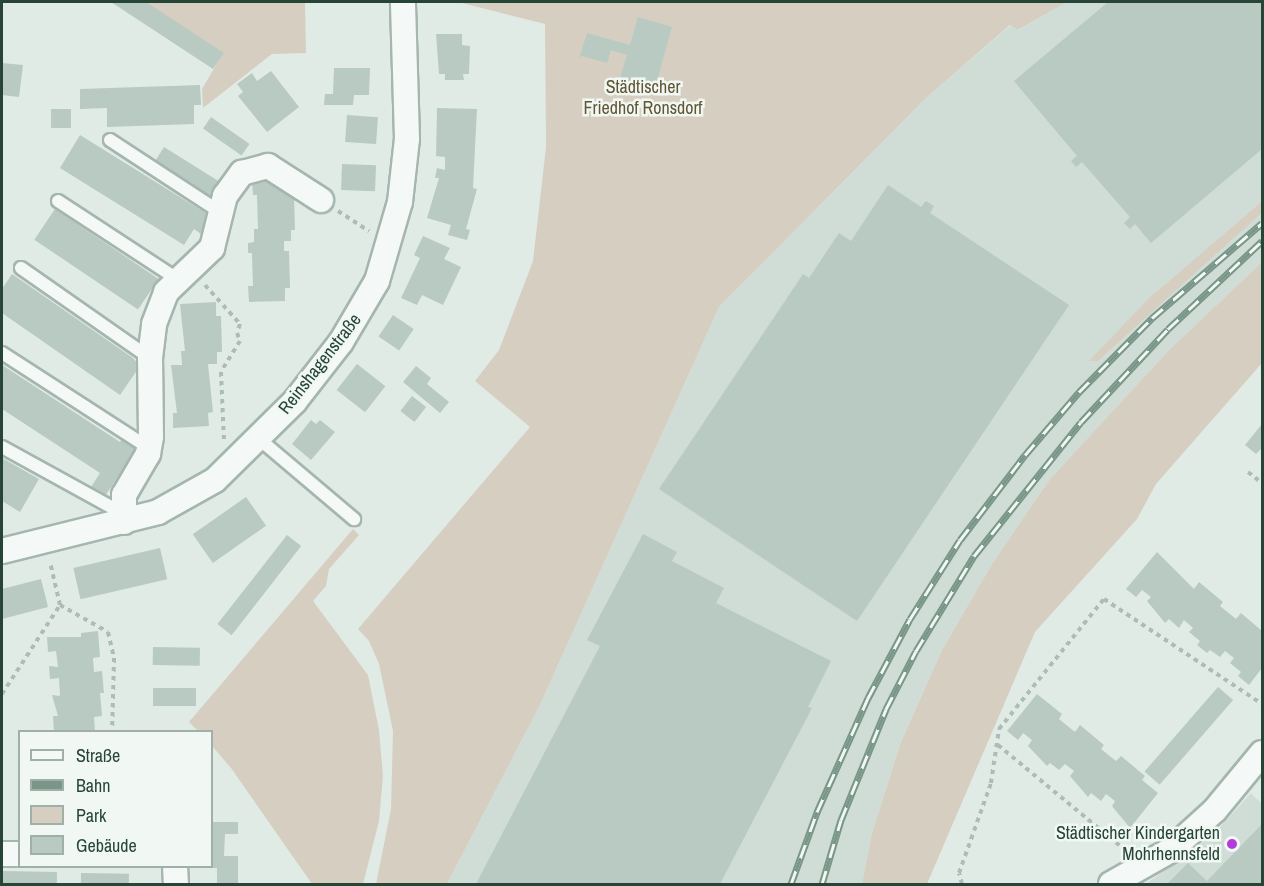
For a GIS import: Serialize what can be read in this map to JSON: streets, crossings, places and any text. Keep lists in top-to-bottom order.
{
  "streets": {
    "street": ["Reinshagenstraße"]
  },
  "parks": ["Städtischer Friedhof Ronsdorf"],
  "places": ["Städtischer Kindergarten Mohrhennsfeld"],
  "legend": [
    "Straße",
    "Bahn",
    "Park",
    "Gebäude"
  ]
}
